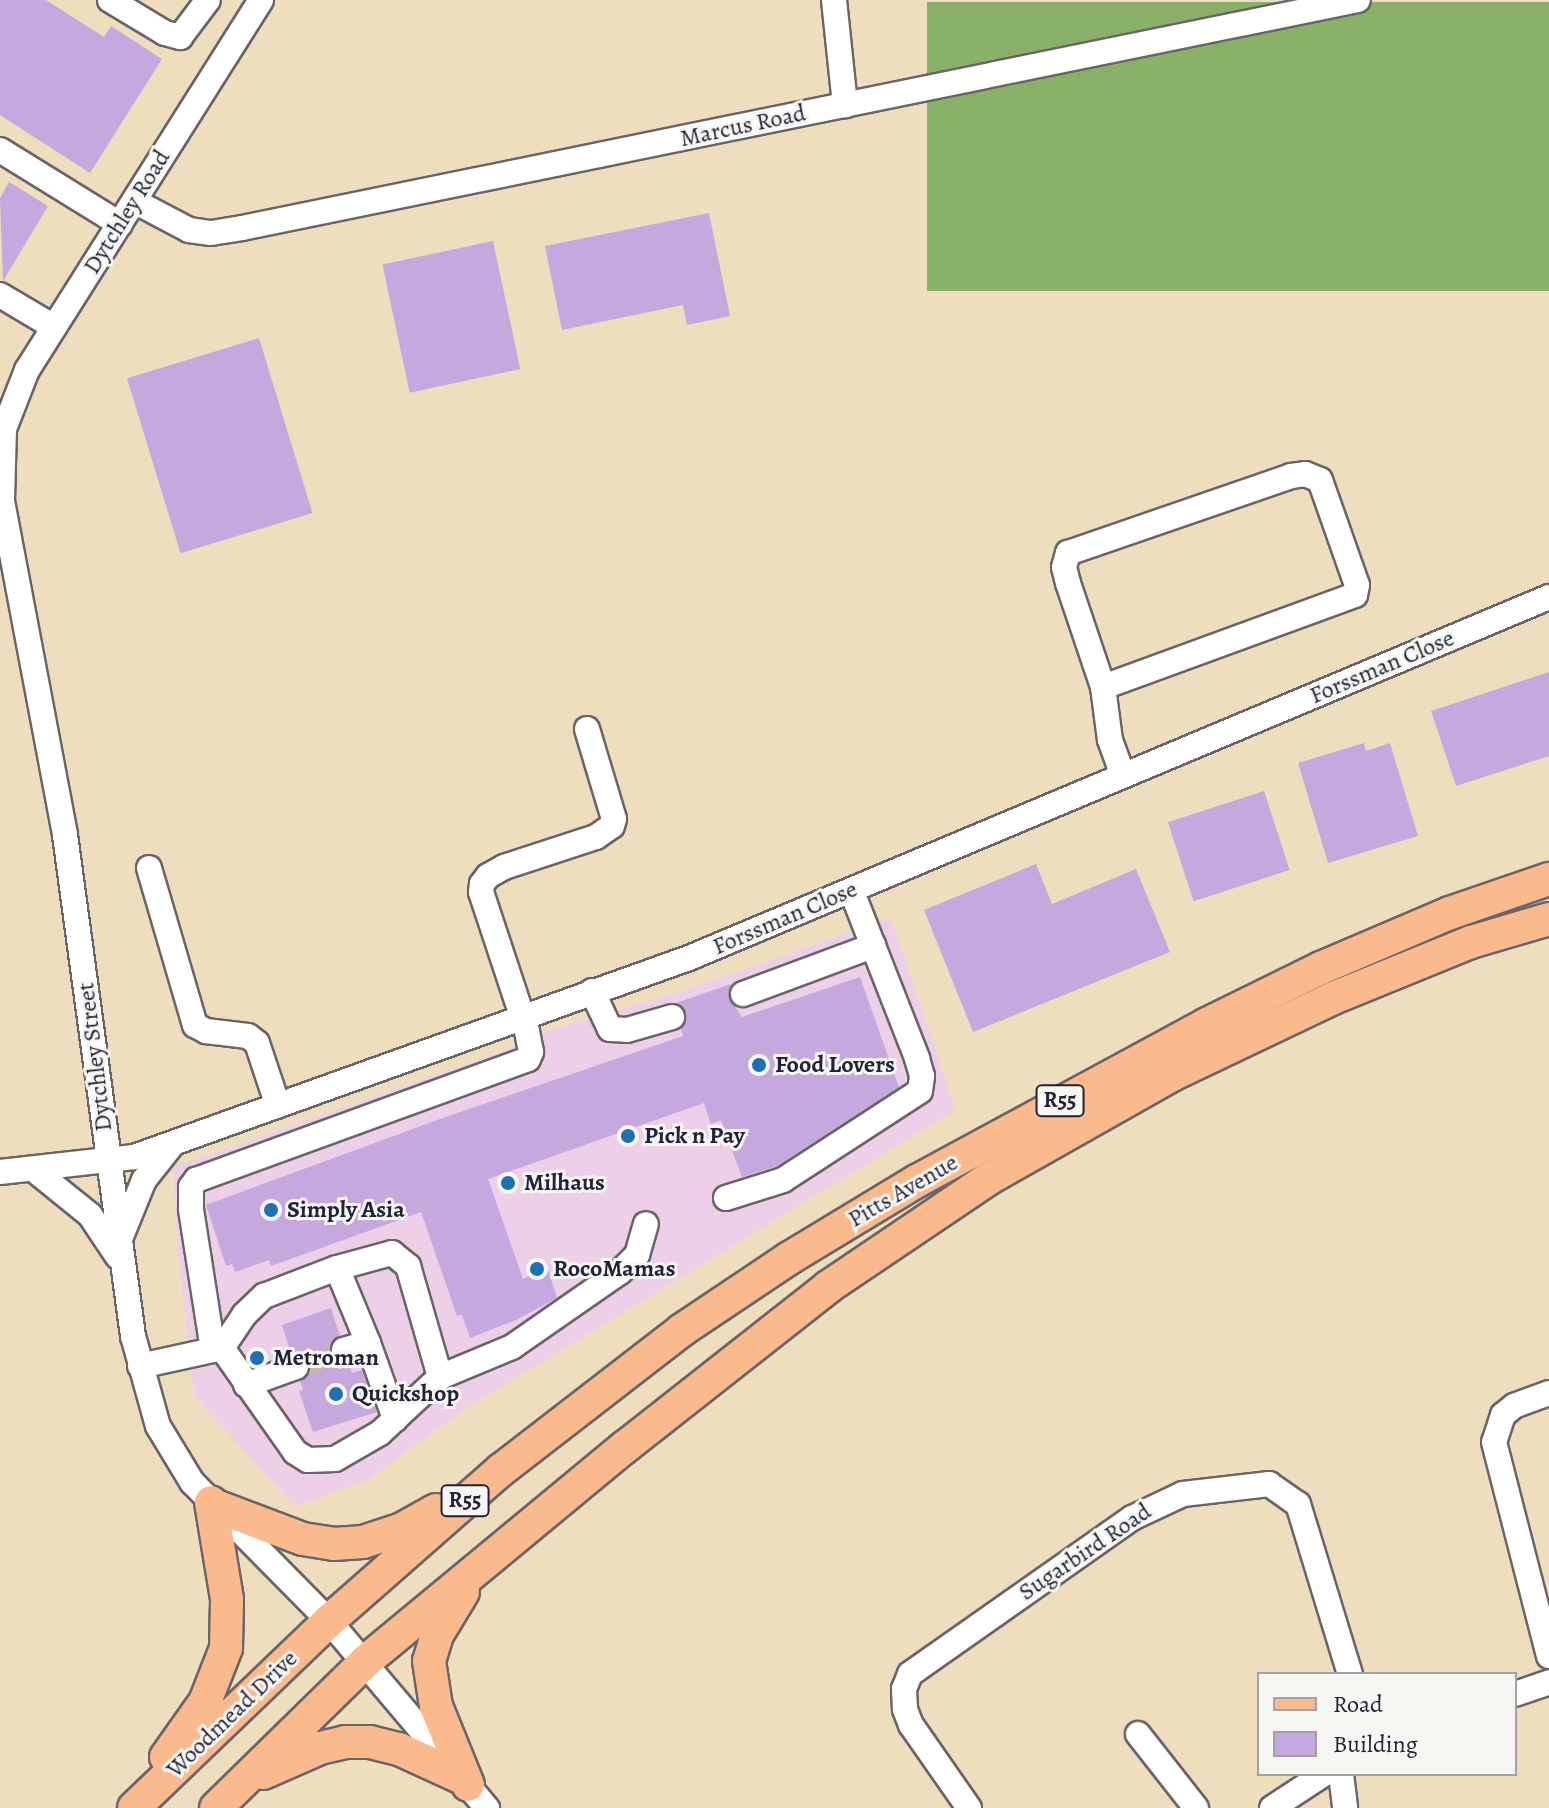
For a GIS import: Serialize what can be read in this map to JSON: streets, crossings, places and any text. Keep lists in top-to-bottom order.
{
  "streets": {
    "main road": ["R55", "Pitts Avenue", "Woodmead Drive"],
    "street": [
      "Marcus Road",
      "Dytchley Road",
      "Forssman Close",
      "Dytchley Street",
      "Sugarbird Road"
    ]
  },
  "crossings": [
    ["Marcus Road", "Dytchley Road"],
    ["Dytchley Road", "Dytchley Street"],
    ["Forssman Close", "Dytchley Street"],
    ["Dytchley Street", "R55"],
    ["Dytchley Street", "Pitts Avenue"],
    ["Dytchley Street", "Woodmead Drive"],
    ["R55", "Pitts Avenue"],
    ["Pitts Avenue", "Woodmead Drive"]
  ],
  "places": [
    "Food Lovers",
    "Pick n Pay",
    "Milhaus",
    "Simply Asia",
    "RocoMamas",
    "Metroman",
    "Quickshop"
  ],
  "legend": ["Road", "Building"]
}
